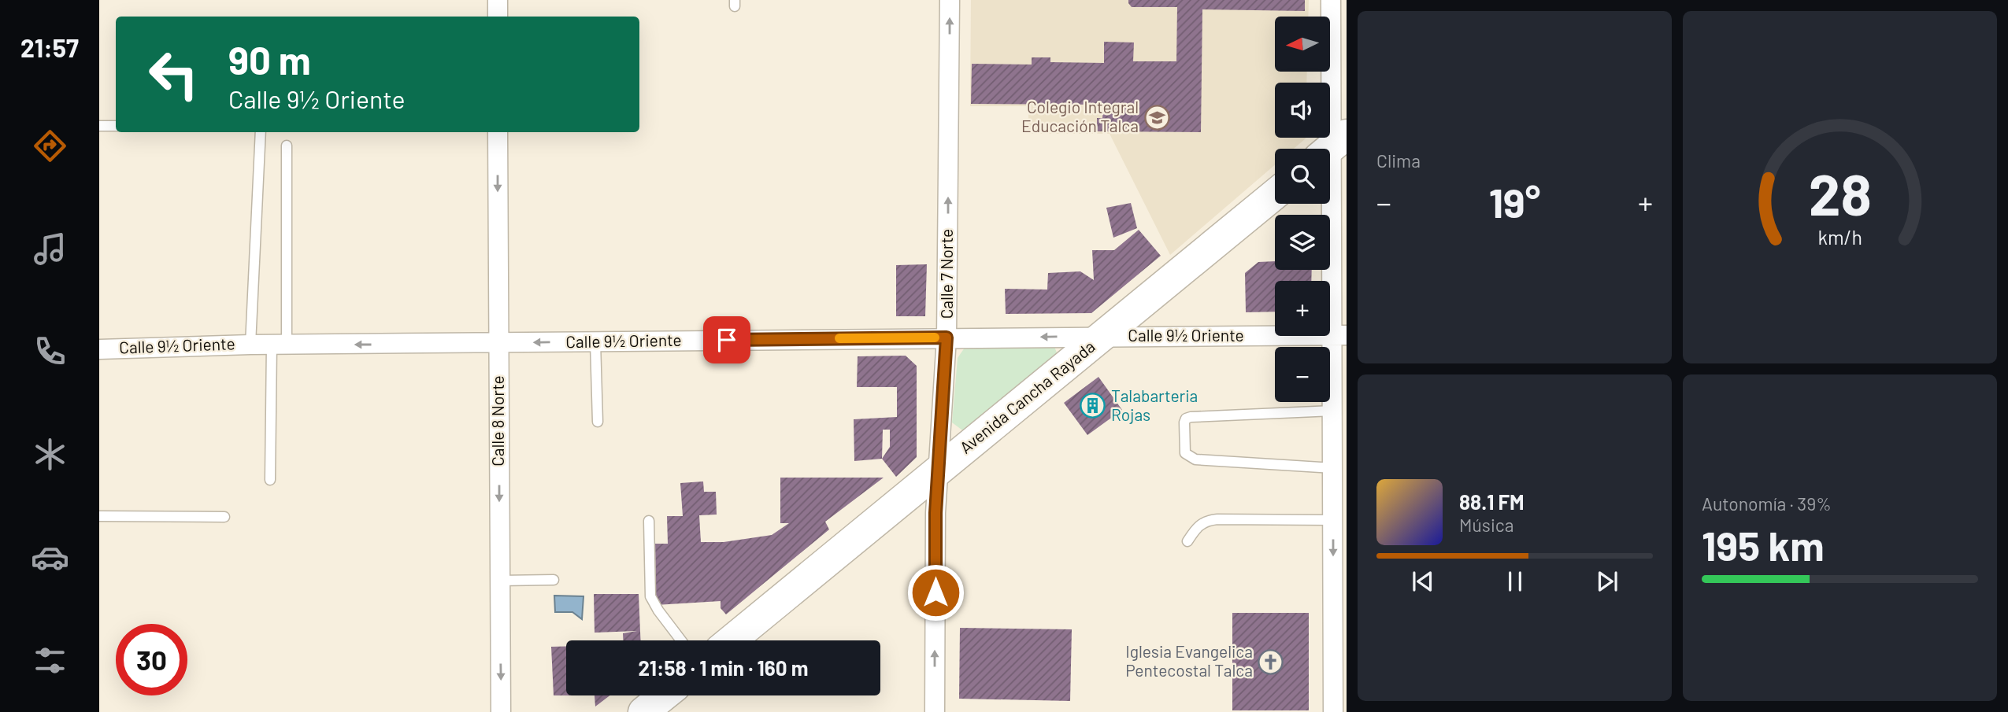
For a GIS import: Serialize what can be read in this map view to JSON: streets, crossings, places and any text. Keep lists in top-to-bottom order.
{
  "streets": {
    "main road": ["Avenida Cancha Rayada"],
    "street": ["Calle 7 Norte", "Calle 9½ Oriente", "Calle 8 Norte"]
  },
  "crossings": [
    ["Calle 7 Norte", "Calle 9½ Oriente"],
    ["Calle 7 Norte", "Avenida Cancha Rayada"],
    ["Calle 9½ Oriente", "Avenida Cancha Rayada"],
    ["Calle 9½ Oriente", "Calle 8 Norte"]
  ],
  "one_way": ["Calle 7 Norte", "Calle 9½ Oriente", "Calle 8 Norte"],
  "places": {
    "school or university": ["Colegio Integral Educación Talca"],
    "building": ["Talabarteria Rojas"],
    "church": ["Iglesia Evangelica Pentecostal Talca"]
  },
  "north": "left",
  "page": {
    "tabs": "21:57",
    "tile": [
      "Clima",
      ["Autonomía · 39%", "195 km"]
    ],
    "map_buttons": ["+", "−"],
    "turn": ["90 m", "Calle 9½ Oriente"],
    "heat": ["−", "19°", "+"],
    "song": ["88.1 FM", "Música"],
    "limit": "30",
    "trip": "21:58 · 1 min · 160 m",
    "gauge": ["28", "km/h"]
  }
}
